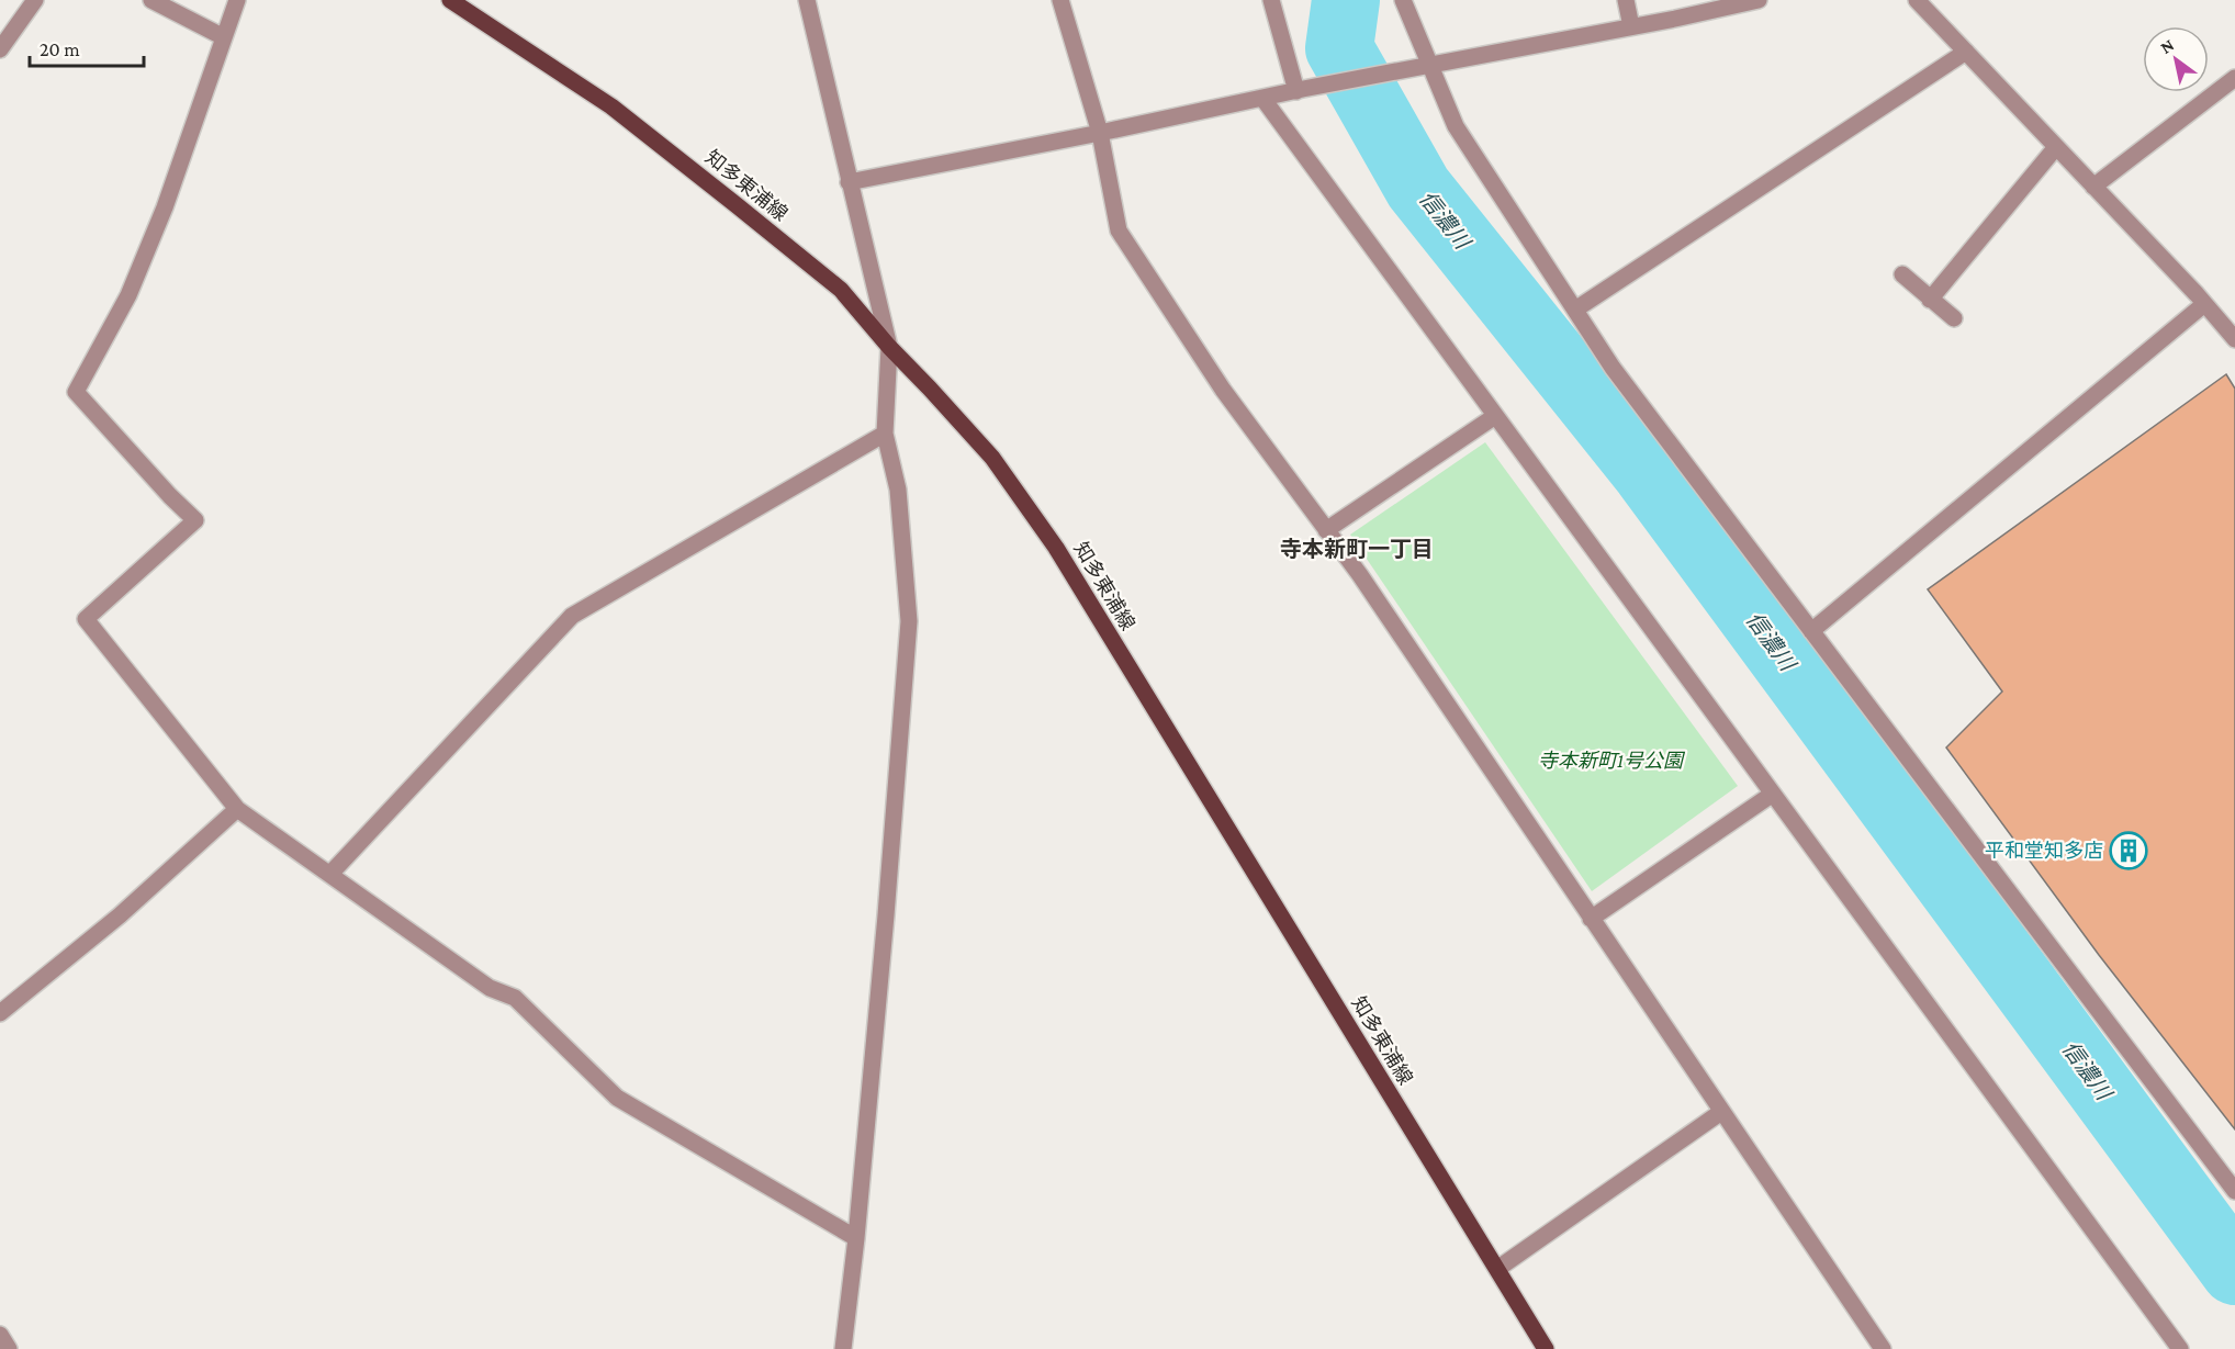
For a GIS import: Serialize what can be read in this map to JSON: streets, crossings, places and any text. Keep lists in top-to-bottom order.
{
  "streets": {
    "main road": ["知多東浦線"]
  },
  "districts": ["寺本新町一丁目"],
  "water": ["信濃川"],
  "parks": ["寺本新町1号公園"],
  "places": {
    "building": ["平和堂知多店"]
  },
  "scale_bar": "20 m",
  "north": "top left"
}
